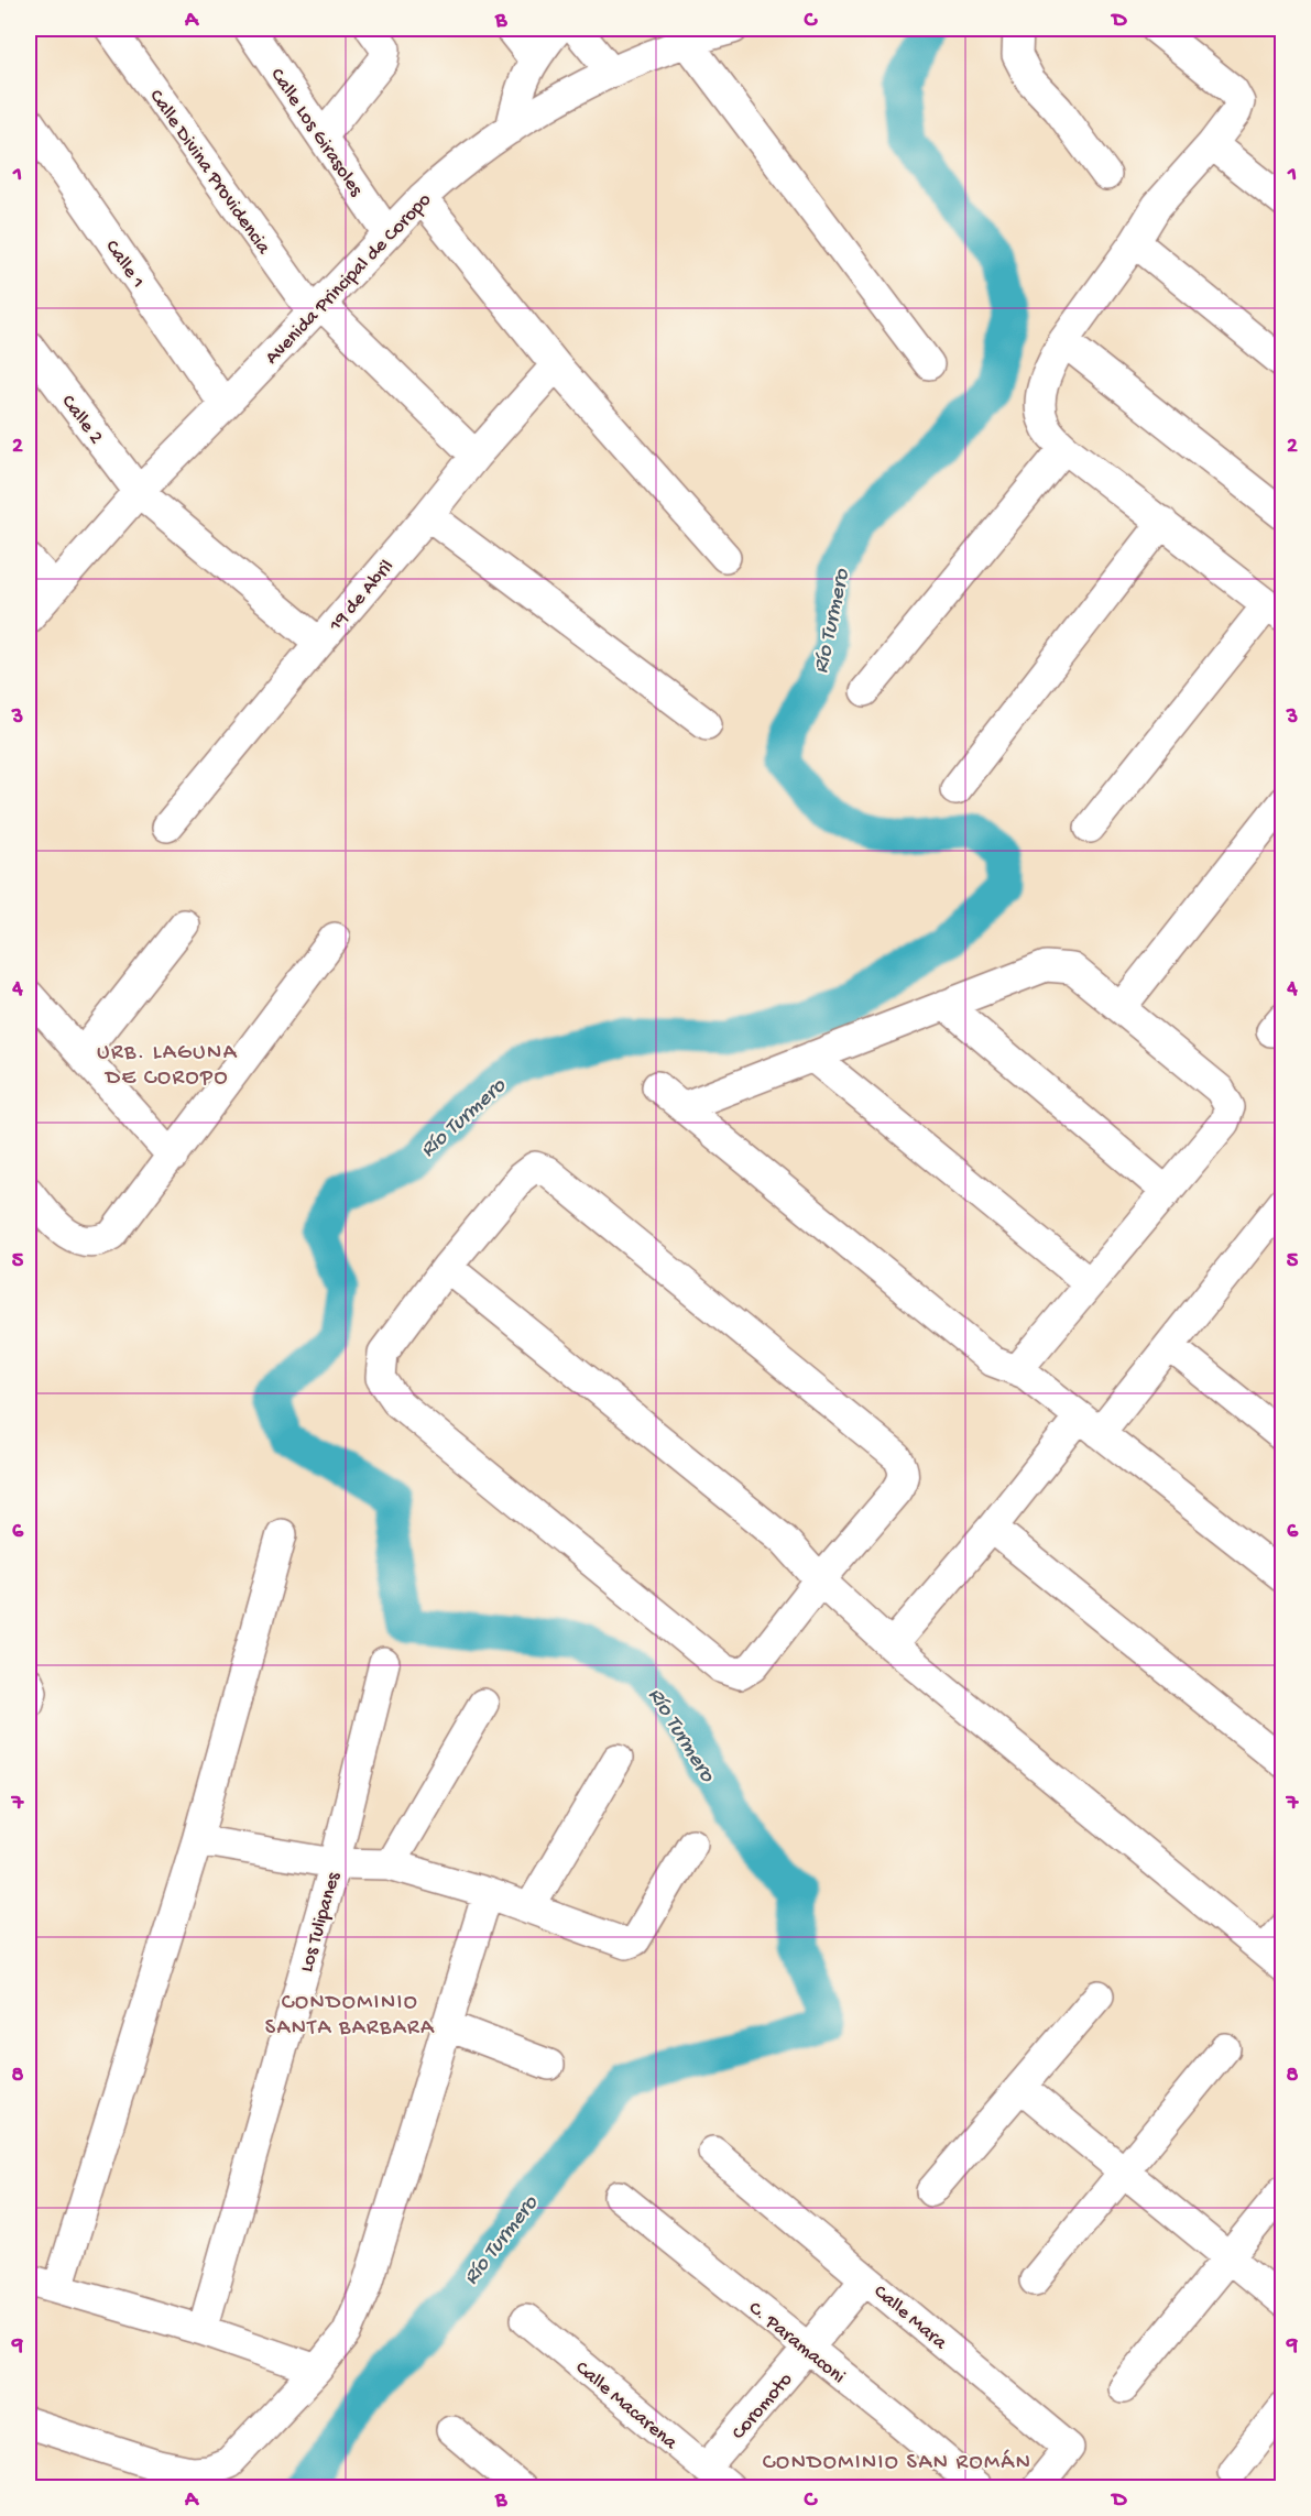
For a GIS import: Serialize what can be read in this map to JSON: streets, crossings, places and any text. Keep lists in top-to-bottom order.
{
  "streets": {
    "street": [
      "Calle Los Girasoles",
      "Calle Divina Providencia",
      "Calle 1",
      "Avenida Principal de Coropo",
      "Calle 2",
      "19 de Abril",
      "Los Tulipanes",
      "Calle Mara",
      "C. Paramaconi",
      "Calle Macarena",
      "Coromoto"
    ]
  },
  "crossings": [
    ["Calle Los Girasoles", "Avenida Principal de Coropo"],
    ["Calle Divina Providencia", "Avenida Principal de Coropo"],
    ["Calle Divina Providencia", "19 de Abril"],
    ["Calle 1", "Avenida Principal de Coropo"],
    ["Avenida Principal de Coropo", "Calle 2"],
    ["Calle 2", "19 de Abril"],
    ["Calle Mara", "Coromoto"],
    ["C. Paramaconi", "Coromoto"],
    ["Calle Macarena", "Coromoto"]
  ],
  "districts": ["URB. LAGUNA DE COROPO", "CONDOMINIO SANTA BARBARA", "CONDOMINIO SAN ROMÁN"],
  "water": ["Río Turmero"],
  "grid": {
    "columns": [
      "A",
      "B",
      "C",
      "D"
    ],
    "rows": [
      "1",
      "2",
      "3",
      "4",
      "5",
      "6",
      "7",
      "8",
      "9"
    ]
  }
}
